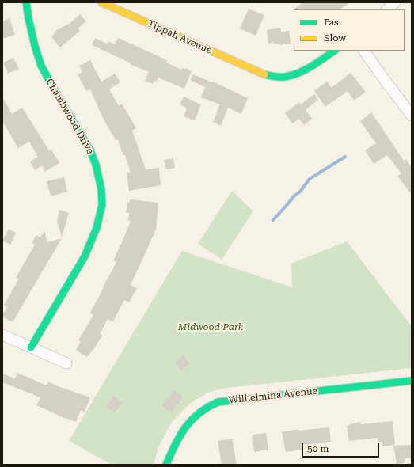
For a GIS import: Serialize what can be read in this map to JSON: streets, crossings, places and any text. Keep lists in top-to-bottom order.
{
  "streets": {
    "street": ["Tippah Avenue", "Chambwood Drive", "Wilhelmina Avenue"]
  },
  "parks": ["Midwood Park"],
  "legend": ["Fast", "Slow"],
  "scale_bar": "50 m"
}
